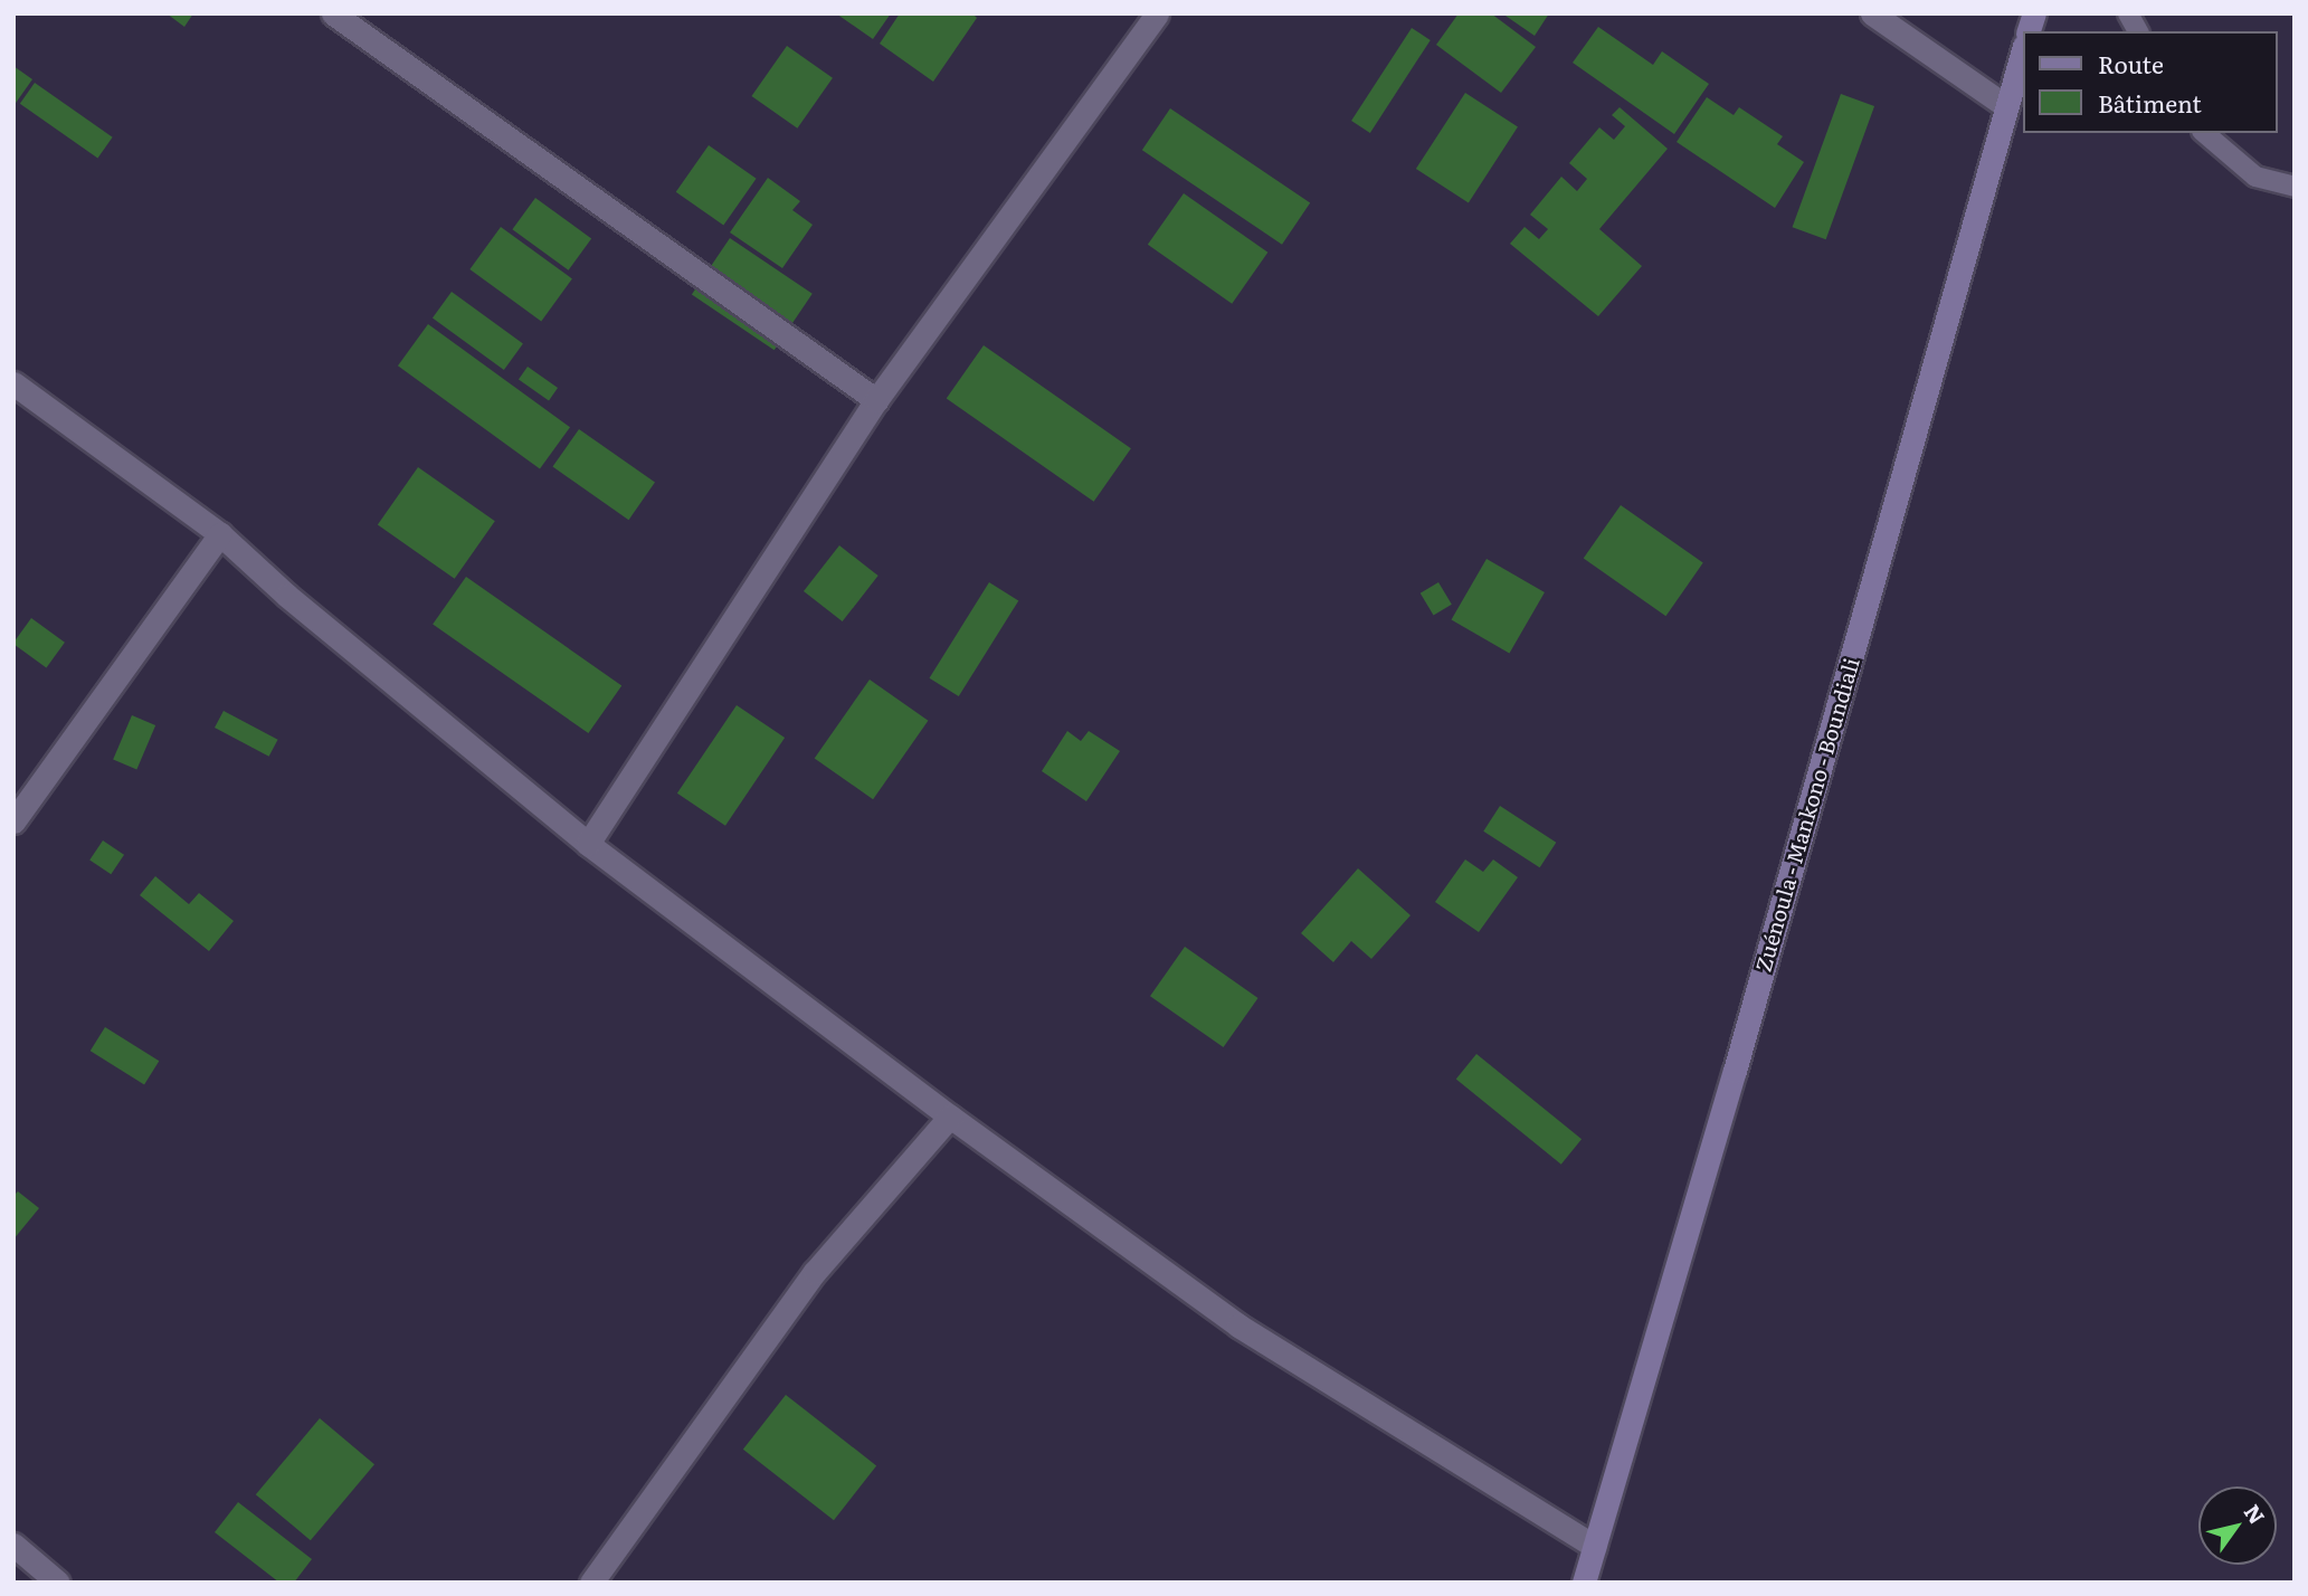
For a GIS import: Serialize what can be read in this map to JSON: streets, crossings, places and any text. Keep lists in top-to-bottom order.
{
  "streets": {
    "main road": ["Zuénoula - Mankono - Boundiali"]
  },
  "legend": ["Route", "Bâtiment"],
  "north": "top right"
}
